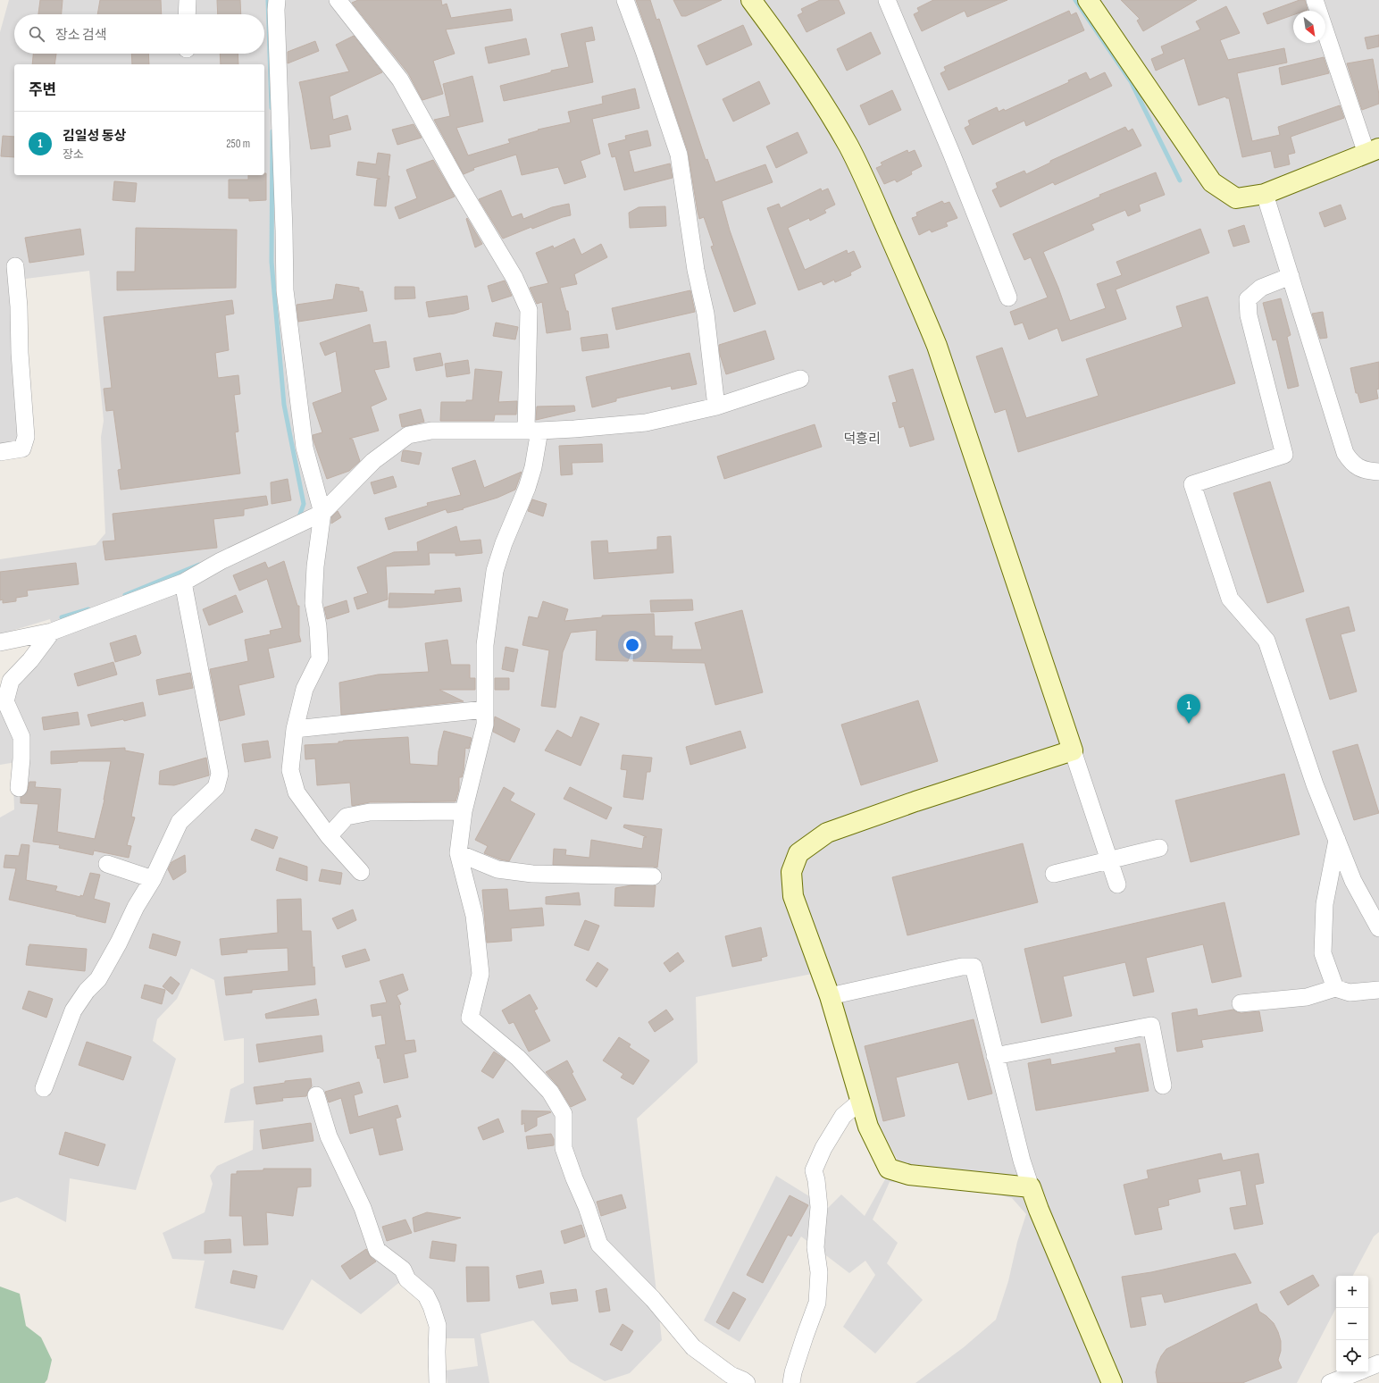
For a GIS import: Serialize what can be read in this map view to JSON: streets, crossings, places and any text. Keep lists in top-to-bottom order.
{
  "districts": ["덕흥리"],
  "north": "bottom right",
  "page": {
    "search": "장소 검색",
    "heading": "주변",
    "list": [
      {
        "mark": "1",
        "name": "김일성 동상",
        "note": "장소",
        "value": "250 m"
      }
    ],
    "pins": "1",
    "map_buttons": ["+", "−"]
  }
}
